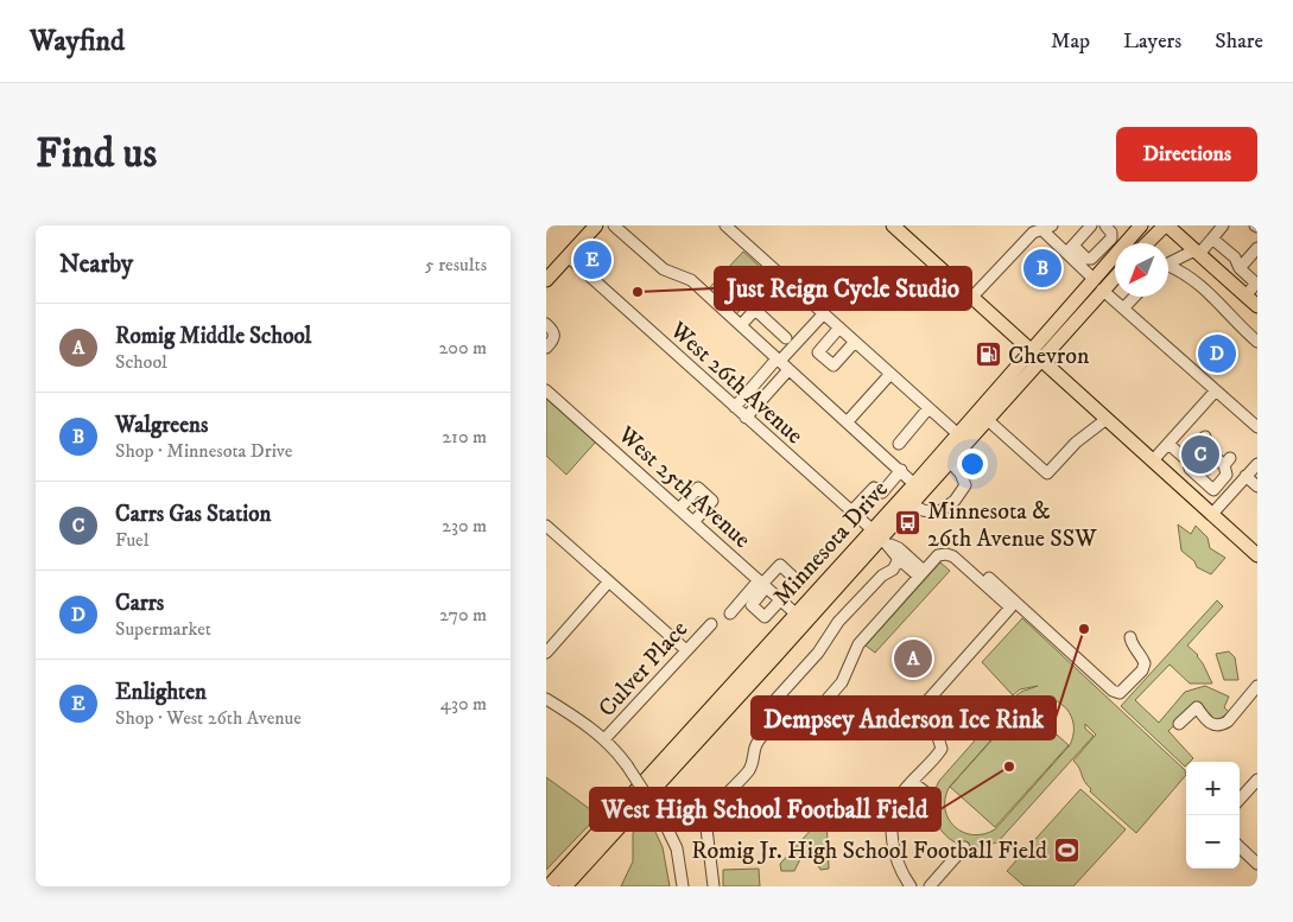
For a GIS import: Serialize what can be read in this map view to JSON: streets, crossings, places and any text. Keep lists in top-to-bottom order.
{
  "streets": {
    "main road": ["Minnesota Drive"],
    "street": ["West 26th Avenue", "West 25th Avenue", "Culver Place"]
  },
  "crossings": [
    ["West 26th Avenue", "Minnesota Drive"],
    ["West 25th Avenue", "Minnesota Drive"]
  ],
  "places": {
    "other": ["Just Reign Cycle Studio", "Dempsey Anderson Ice Rink", "West High School Football Field"],
    "fuel station": ["Chevron"],
    "bus stop": ["Minnesota & 26th Avenue SSW"],
    "sports": ["Romig Jr. High School Football Field"]
  },
  "north": "bottom left",
  "page": {
    "header": "Wayfind",
    "nav": ["Map", "Layers", "Share"],
    "buttons": "Directions",
    "title": "Find us",
    "heading": ["Nearby", "5 results"],
    "pins": [
      "E",
      "B",
      "D",
      "C",
      "A"
    ],
    "list": [
      {
        "mark": "A",
        "name": "Romig Middle School",
        "note": "School",
        "value": "200 m"
      },
      {
        "mark": "B",
        "name": "Walgreens",
        "note": "Shop · Minnesota Drive",
        "value": "210 m"
      },
      {
        "mark": "C",
        "name": "Carrs Gas Station",
        "note": "Fuel",
        "value": "230 m"
      },
      {
        "mark": "D",
        "name": "Carrs",
        "note": "Supermarket",
        "value": "270 m"
      },
      {
        "mark": "E",
        "name": "Enlighten",
        "note": "Shop · West 26th Avenue",
        "value": "430 m"
      }
    ],
    "map_buttons": ["+", "−"]
  }
}
